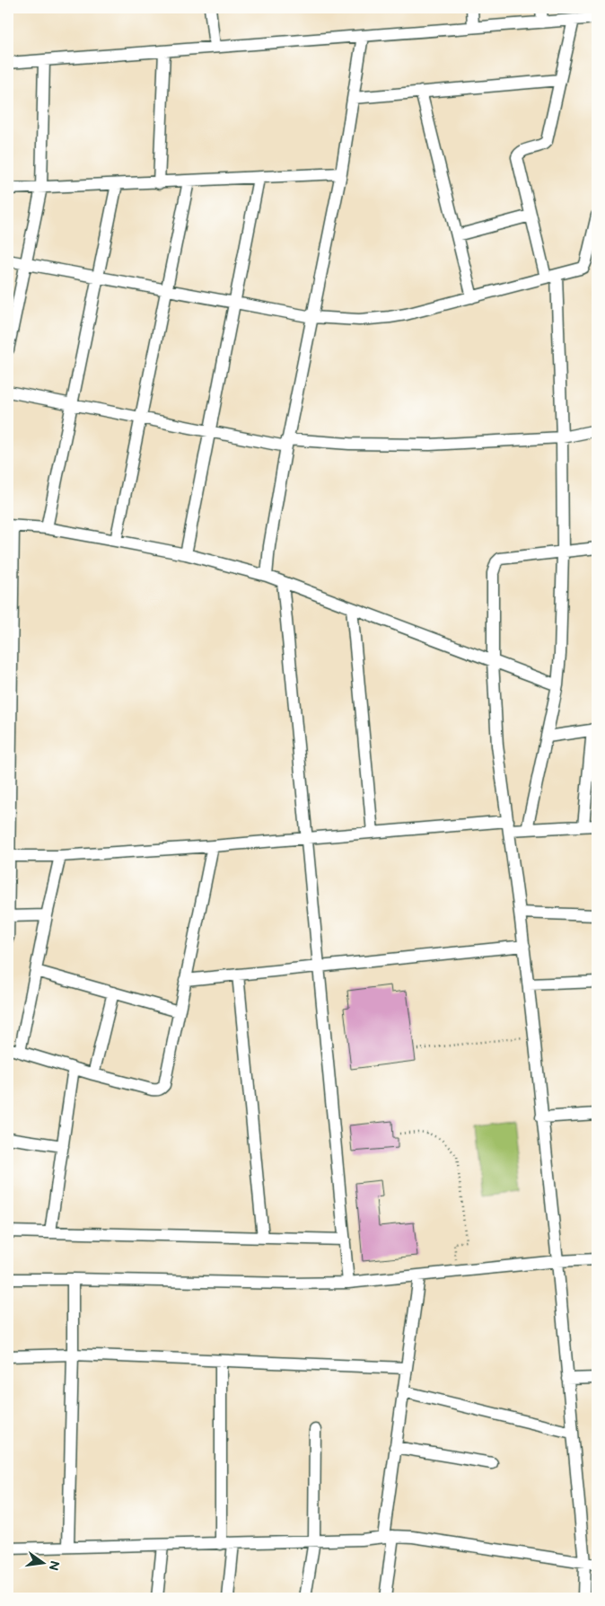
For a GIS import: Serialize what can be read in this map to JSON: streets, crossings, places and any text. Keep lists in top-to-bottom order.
{
  "north": "right"
}
